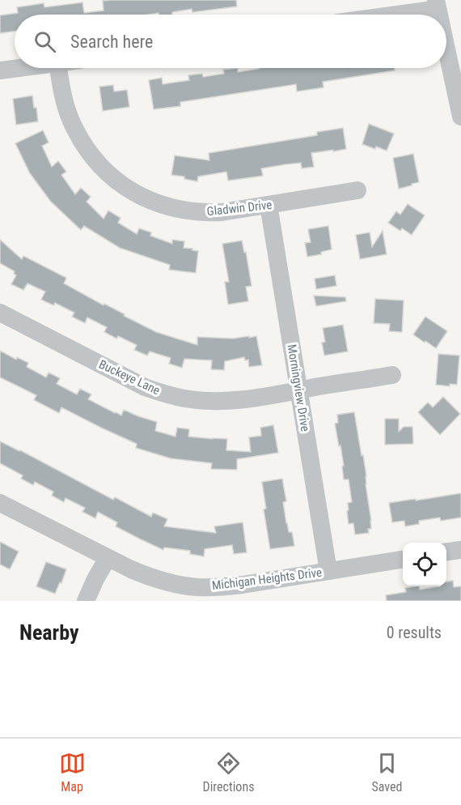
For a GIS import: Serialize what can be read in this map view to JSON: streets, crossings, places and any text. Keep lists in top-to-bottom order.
{
  "streets": {
    "street": [
      "Gladwin Drive",
      "Buckeye Lane",
      "Morningview Drive",
      "Michigan Heights Drive"
    ]
  },
  "crossings": [
    ["Gladwin Drive", "Morningview Drive"],
    ["Buckeye Lane", "Morningview Drive"],
    ["Morningview Drive", "Michigan Heights Drive"]
  ],
  "page": {
    "search": "Search here",
    "heading": ["Nearby", "0 results"],
    "nav": ["Map", "Directions", "Saved"]
  }
}
